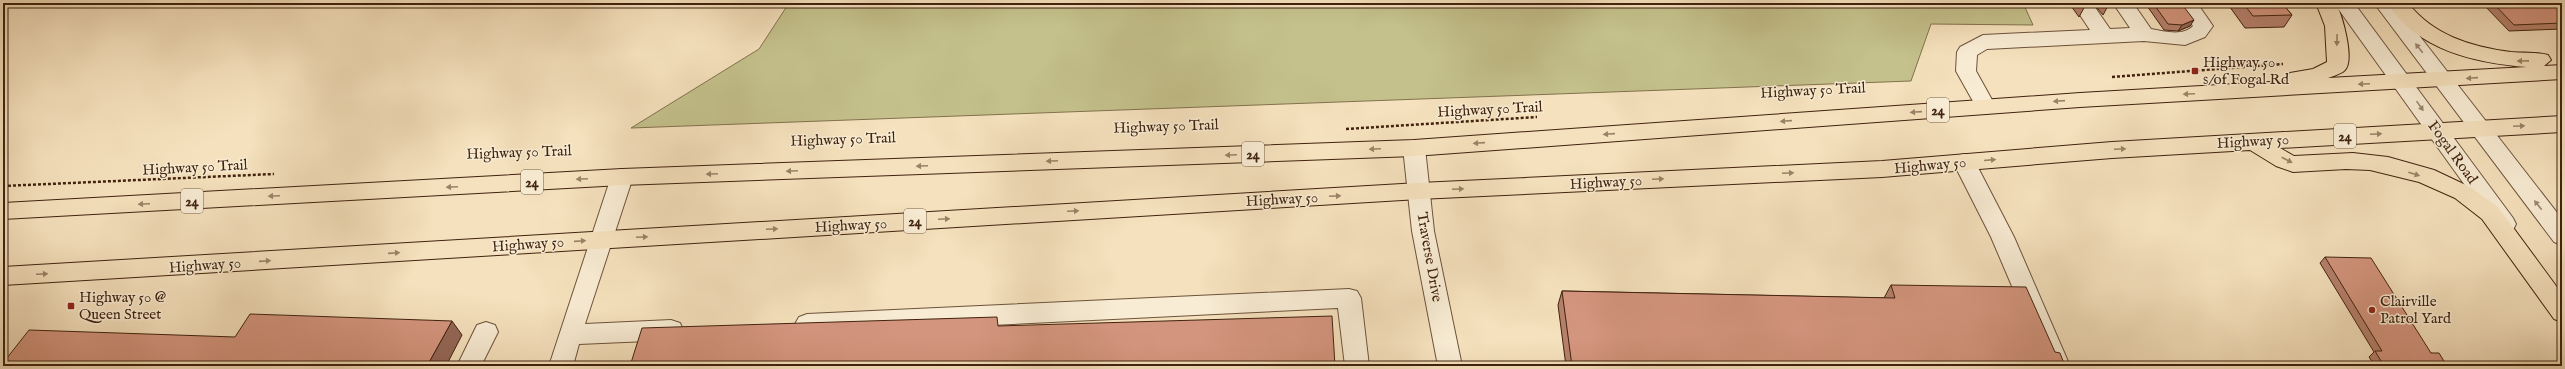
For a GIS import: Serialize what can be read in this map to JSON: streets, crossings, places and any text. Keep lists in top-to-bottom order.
{
  "streets": {
    "main road": ["24", "Highway 50"],
    "street": ["Fogal Road", "Traverse Drive"],
    "path": ["Highway 50 Trail"]
  },
  "crossings": [
    ["24", "Fogal Road"],
    ["24", "Traverse Drive"],
    ["Highway 50", "Fogal Road"],
    ["Highway 50", "Traverse Drive"]
  ],
  "places": {
    "transit": ["Highway 50 s/of Fogal Rd", "Highway 50 @ Queen Street"],
    "other": ["Clairville Patrol Yard"]
  }
}
